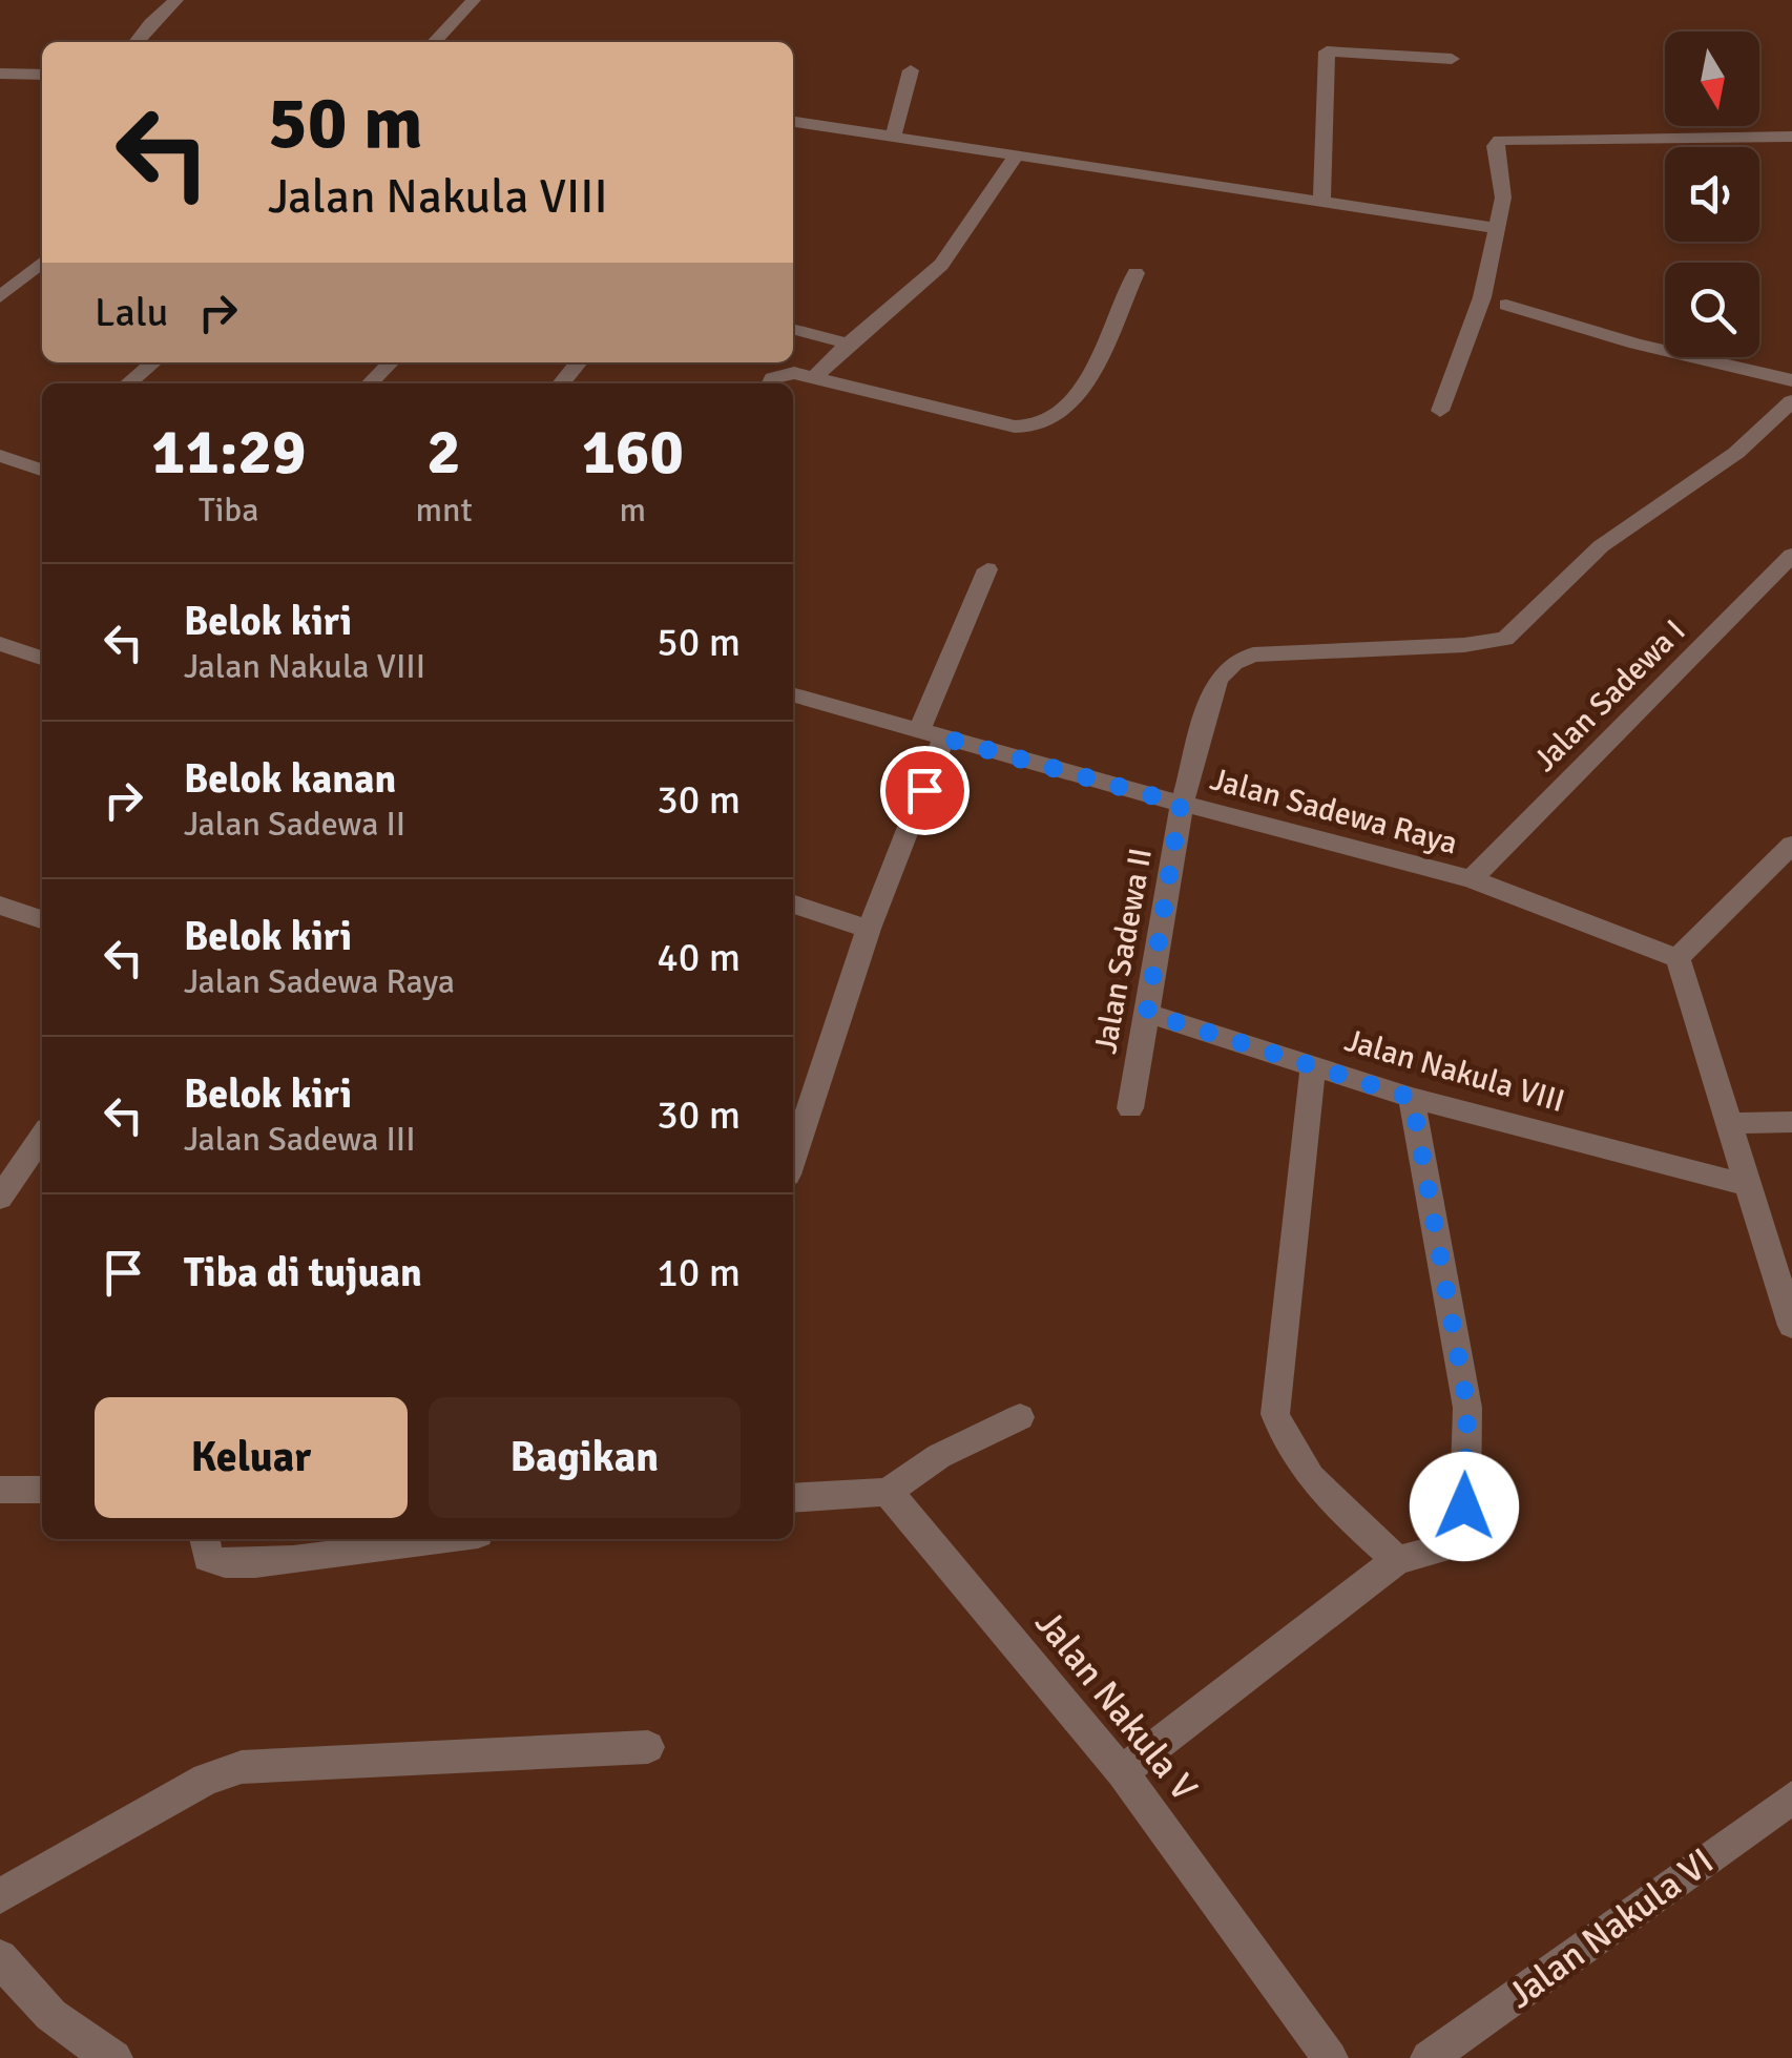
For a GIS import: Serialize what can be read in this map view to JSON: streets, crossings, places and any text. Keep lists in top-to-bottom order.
{
  "streets": {
    "street": [
      "Jalan Sadewa I",
      "Jalan Sadewa Raya",
      "Jalan Sadewa II",
      "Jalan Nakula VIII",
      "Jalan Nakula V",
      "Jalan Nakula VI"
    ]
  },
  "crossings": [
    ["Jalan Sadewa I", "Jalan Sadewa Raya"],
    ["Jalan Sadewa Raya", "Jalan Sadewa II"],
    ["Jalan Sadewa II", "Jalan Nakula VIII"]
  ],
  "north": "bottom",
  "page": {
    "turn": ["50 m", "Jalan Nakula VIII"],
    "then": "Lalu",
    "eta": [
      "11:29",
      "Tiba",
      "2",
      "mnt",
      "160",
      "m"
    ],
    "list": [
      {
        "name": "Belok kiri",
        "note": "Jalan Nakula VIII",
        "value": "50 m"
      },
      {
        "name": "Belok kanan",
        "note": "Jalan Sadewa II",
        "value": "30 m"
      },
      {
        "name": "Belok kiri",
        "note": "Jalan Sadewa Raya",
        "value": "40 m"
      },
      {
        "name": "Belok kiri",
        "note": "Jalan Sadewa III",
        "value": "30 m"
      },
      {
        "name": "Tiba di tujuan",
        "value": "10 m"
      }
    ],
    "buttons": ["Keluar", "Bagikan"]
  }
}
